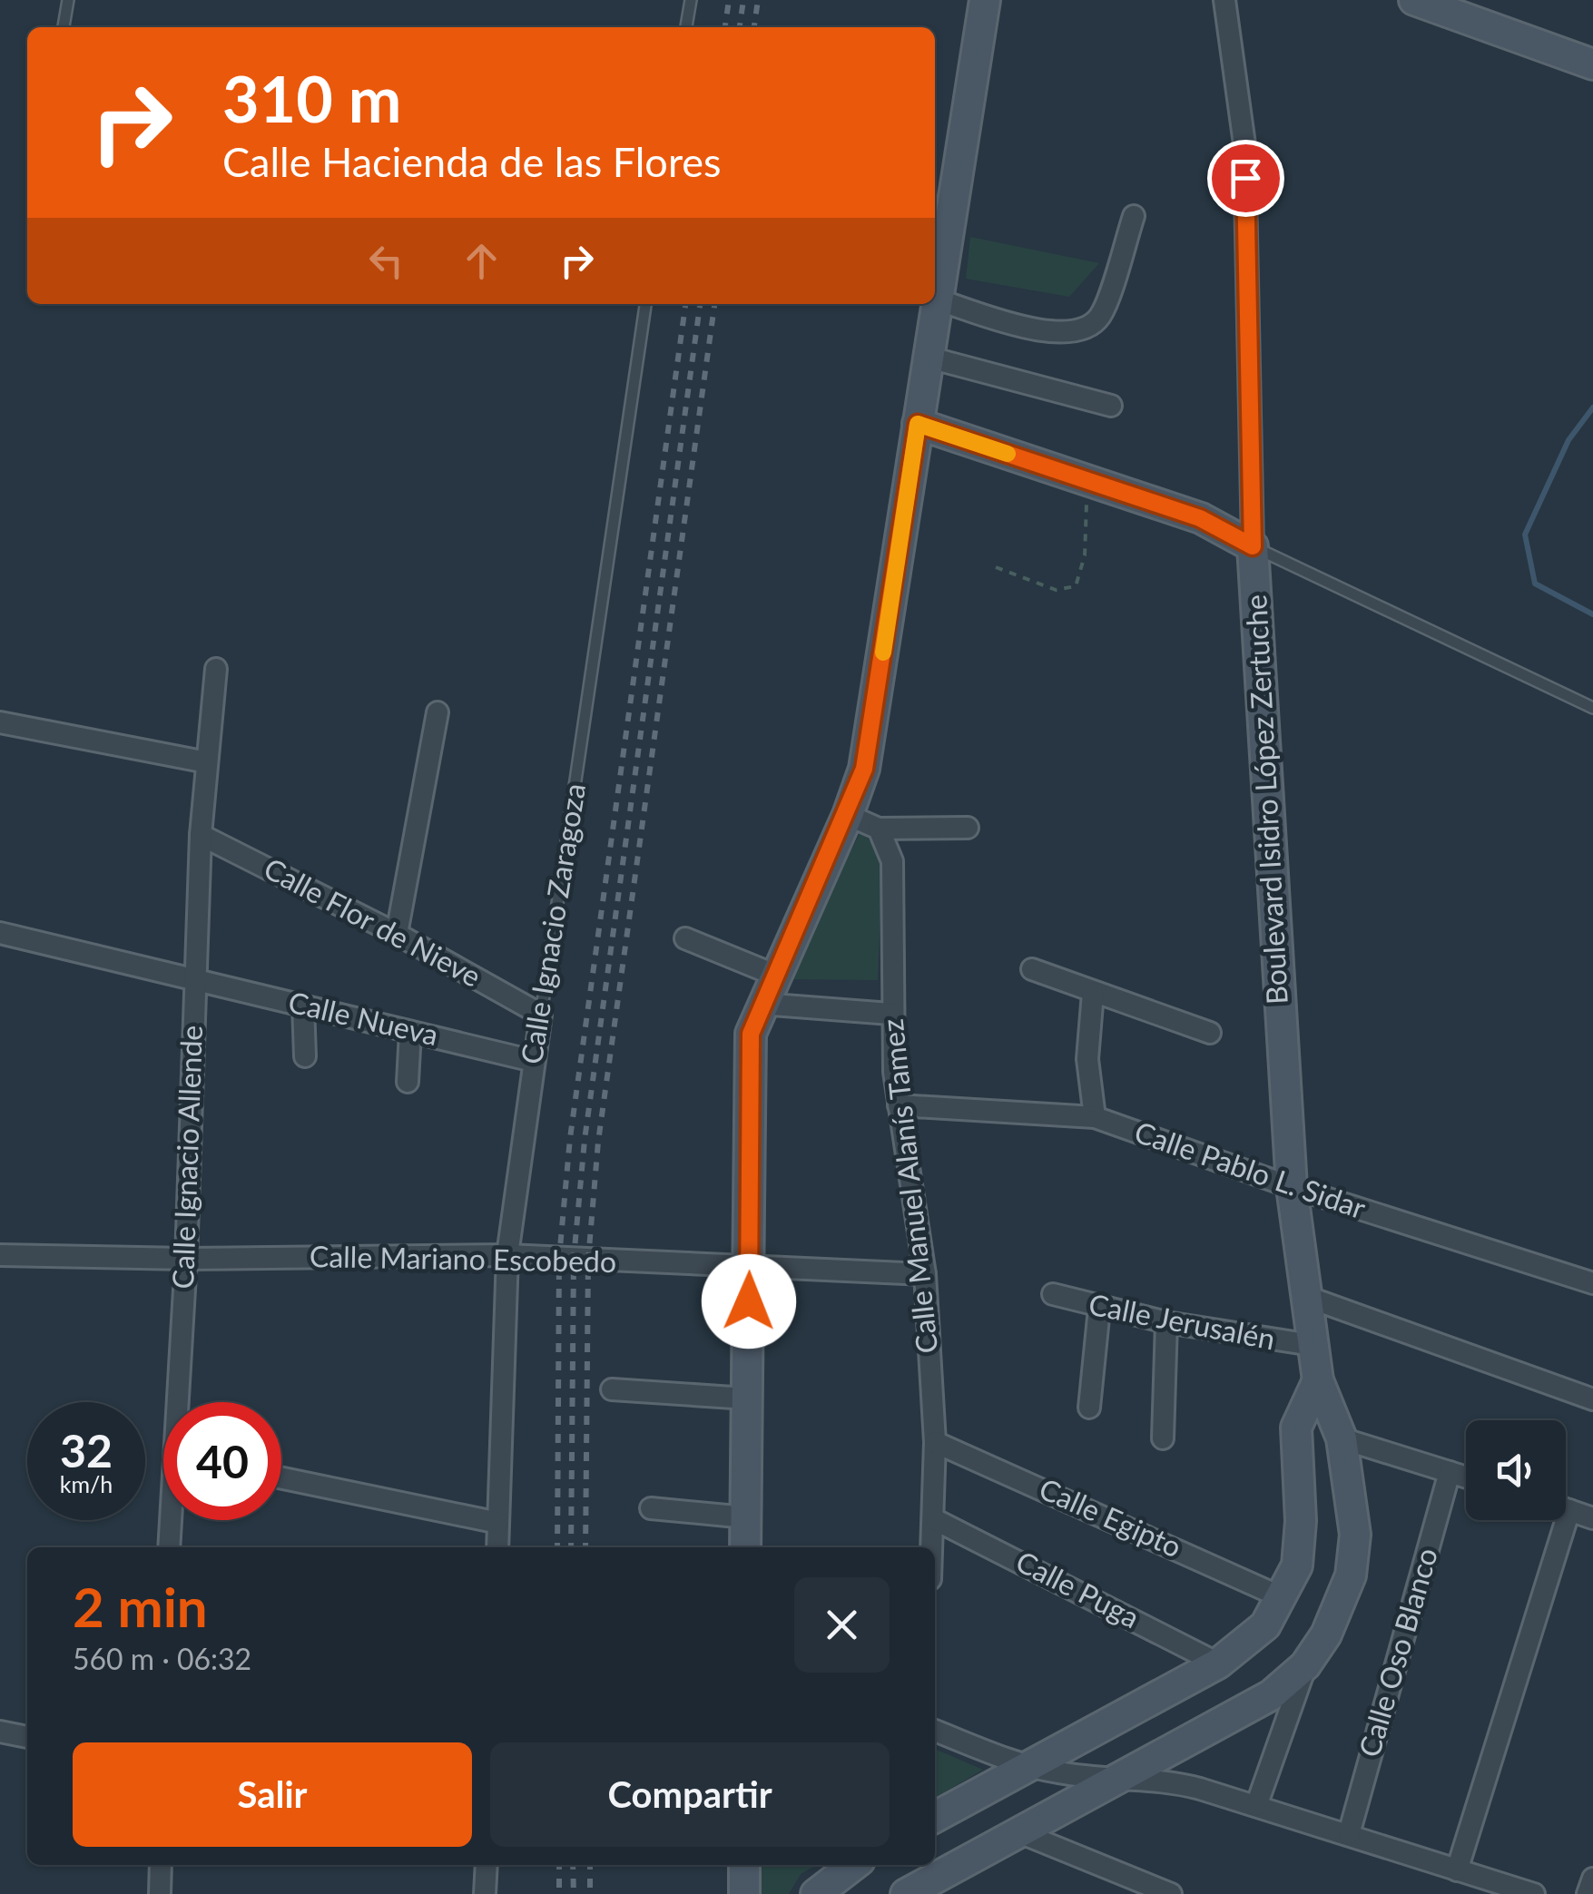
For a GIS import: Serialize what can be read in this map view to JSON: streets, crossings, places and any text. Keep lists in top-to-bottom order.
{
  "streets": {
    "street": [
      "Boulevard Isidro López Zertuche",
      "Calle Flor de Nieve",
      "Calle Ignacio Zaragoza",
      "Calle Nueva",
      "Calle Ignacio Allende",
      "Calle Pablo L. Sidar",
      "Calle Manuel Alanís Tamez",
      "Calle Mariano Escobedo",
      "Calle Jerusalén",
      "Calle Egipto",
      "Calle Puga",
      "Calle Oso Blanco"
    ]
  },
  "crossings": [
    ["Boulevard Isidro López Zertuche", "Calle Pablo L. Sidar"],
    ["Boulevard Isidro López Zertuche", "Calle Jerusalén"],
    ["Calle Flor de Nieve", "Calle Ignacio Zaragoza"],
    ["Calle Flor de Nieve", "Calle Ignacio Allende"],
    ["Calle Ignacio Zaragoza", "Calle Nueva"],
    ["Calle Ignacio Zaragoza", "Calle Mariano Escobedo"],
    ["Calle Nueva", "Calle Ignacio Allende"],
    ["Calle Ignacio Allende", "Calle Mariano Escobedo"],
    ["Calle Pablo L. Sidar", "Calle Manuel Alanís Tamez"],
    ["Calle Manuel Alanís Tamez", "Calle Mariano Escobedo"],
    ["Calle Manuel Alanís Tamez", "Calle Egipto"],
    ["Calle Manuel Alanís Tamez", "Calle Puga"]
  ],
  "page": {
    "turn": ["310 m", "Calle Hacienda de las Flores"],
    "speed": "32 km/h",
    "limit": "40",
    "heading": ["2 min", "560 m · 06:32"],
    "buttons": ["Salir", "Compartir"]
  }
}
